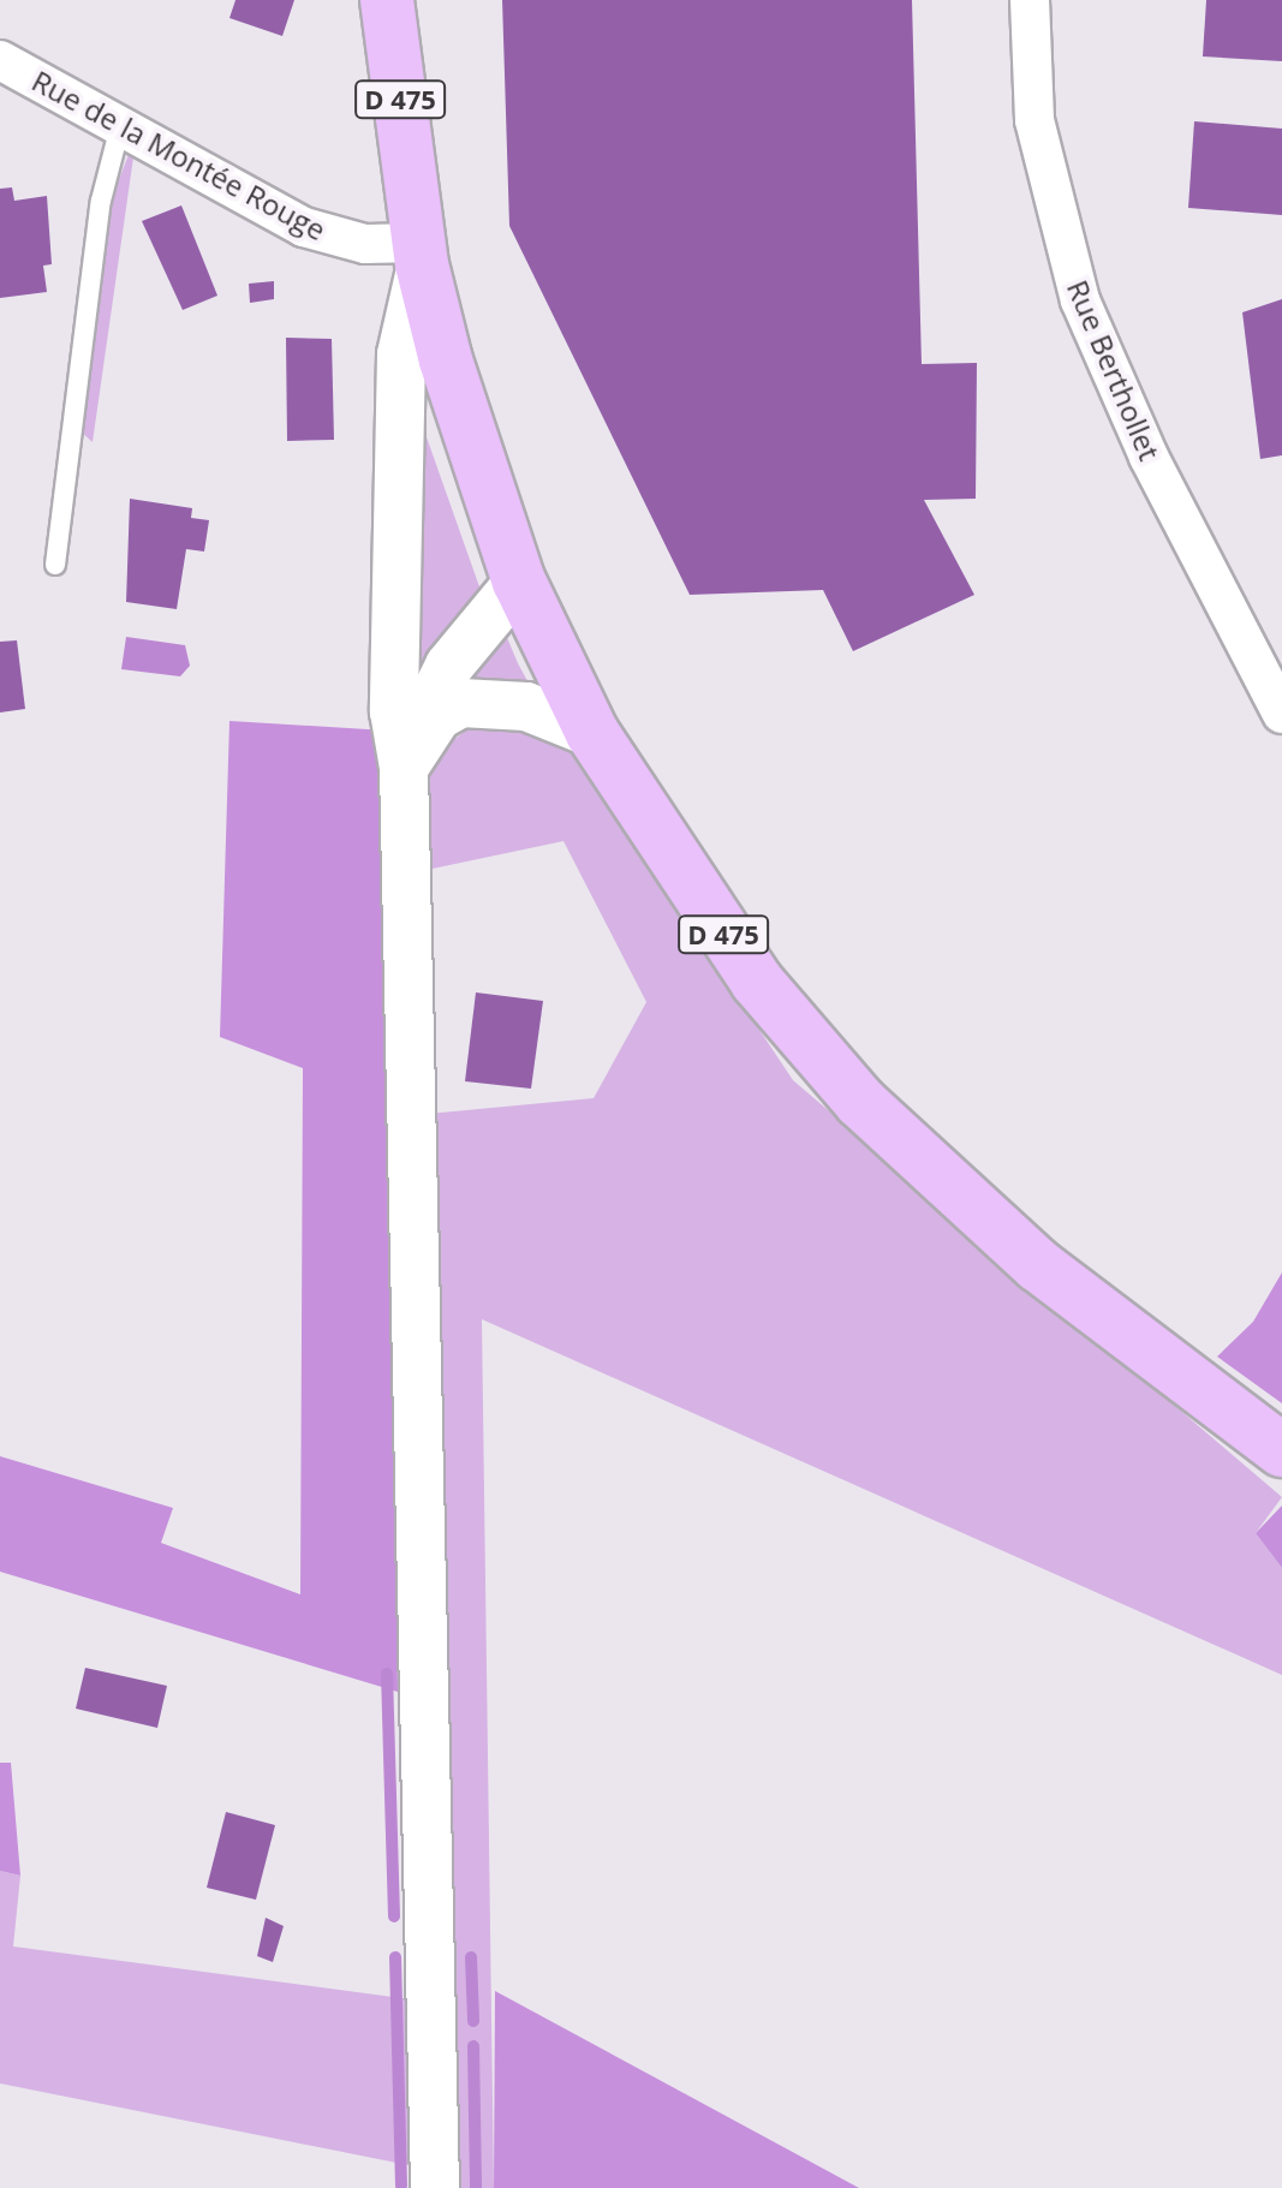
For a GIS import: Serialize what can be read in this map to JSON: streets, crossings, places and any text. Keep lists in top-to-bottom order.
{
  "streets": {
    "main road": ["D 475"],
    "street": ["Rue de la Montée Rouge", "Rue Berthollet"]
  },
  "crossings": [
    ["D 475", "Rue de la Montée Rouge"]
  ]
}
